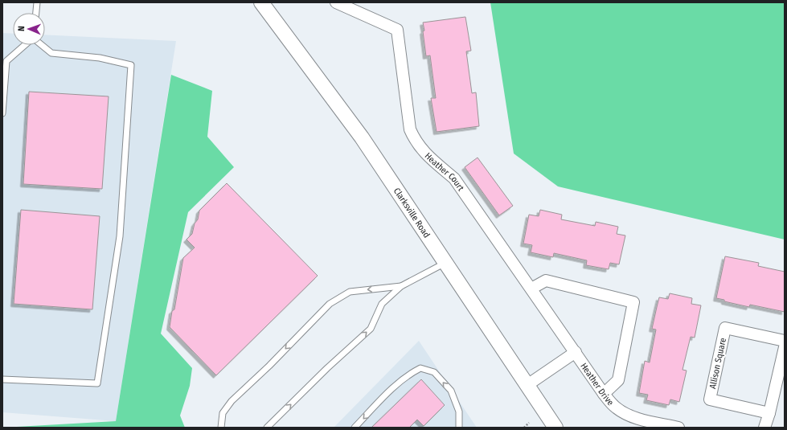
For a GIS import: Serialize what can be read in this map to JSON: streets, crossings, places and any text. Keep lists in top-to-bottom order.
{
  "streets": {
    "street": [
      "Heather Court",
      "Clarksville Road",
      "Allison Square",
      "Heather Drive"
    ]
  },
  "crossings": [
    ["Heather Court", "Heather Drive"]
  ],
  "north": "left"
}
